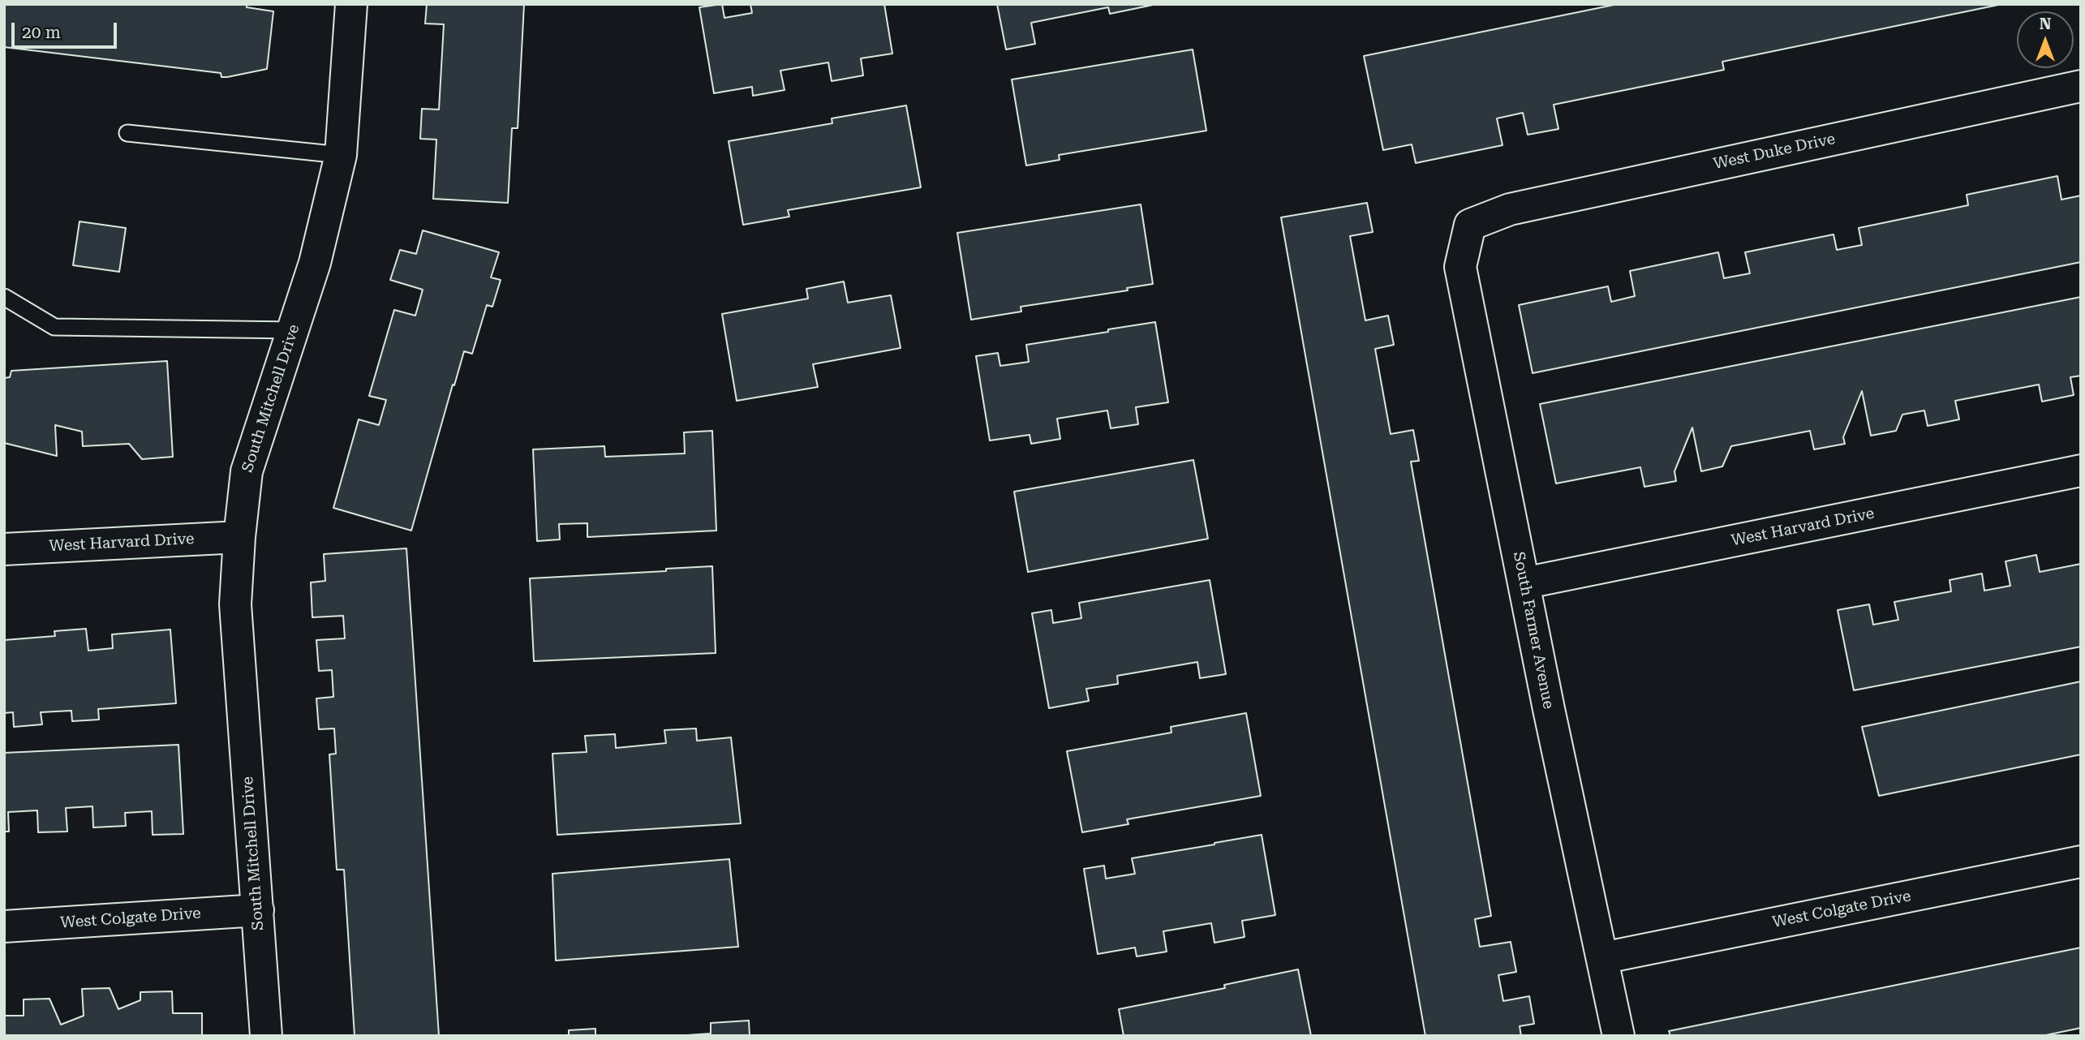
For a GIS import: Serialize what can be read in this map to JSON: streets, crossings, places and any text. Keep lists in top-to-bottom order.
{
  "streets": {
    "street": [
      "West Duke Drive",
      "South Mitchell Drive",
      "West Harvard Drive",
      "South Farmer Avenue",
      "West Colgate Drive"
    ]
  },
  "crossings": [
    ["West Duke Drive", "South Farmer Avenue"],
    ["South Mitchell Drive", "West Harvard Drive"],
    ["South Mitchell Drive", "West Colgate Drive"],
    ["West Harvard Drive", "South Farmer Avenue"],
    ["South Farmer Avenue", "West Colgate Drive"]
  ],
  "scale_bar": "20 m",
  "north": "top"
}
